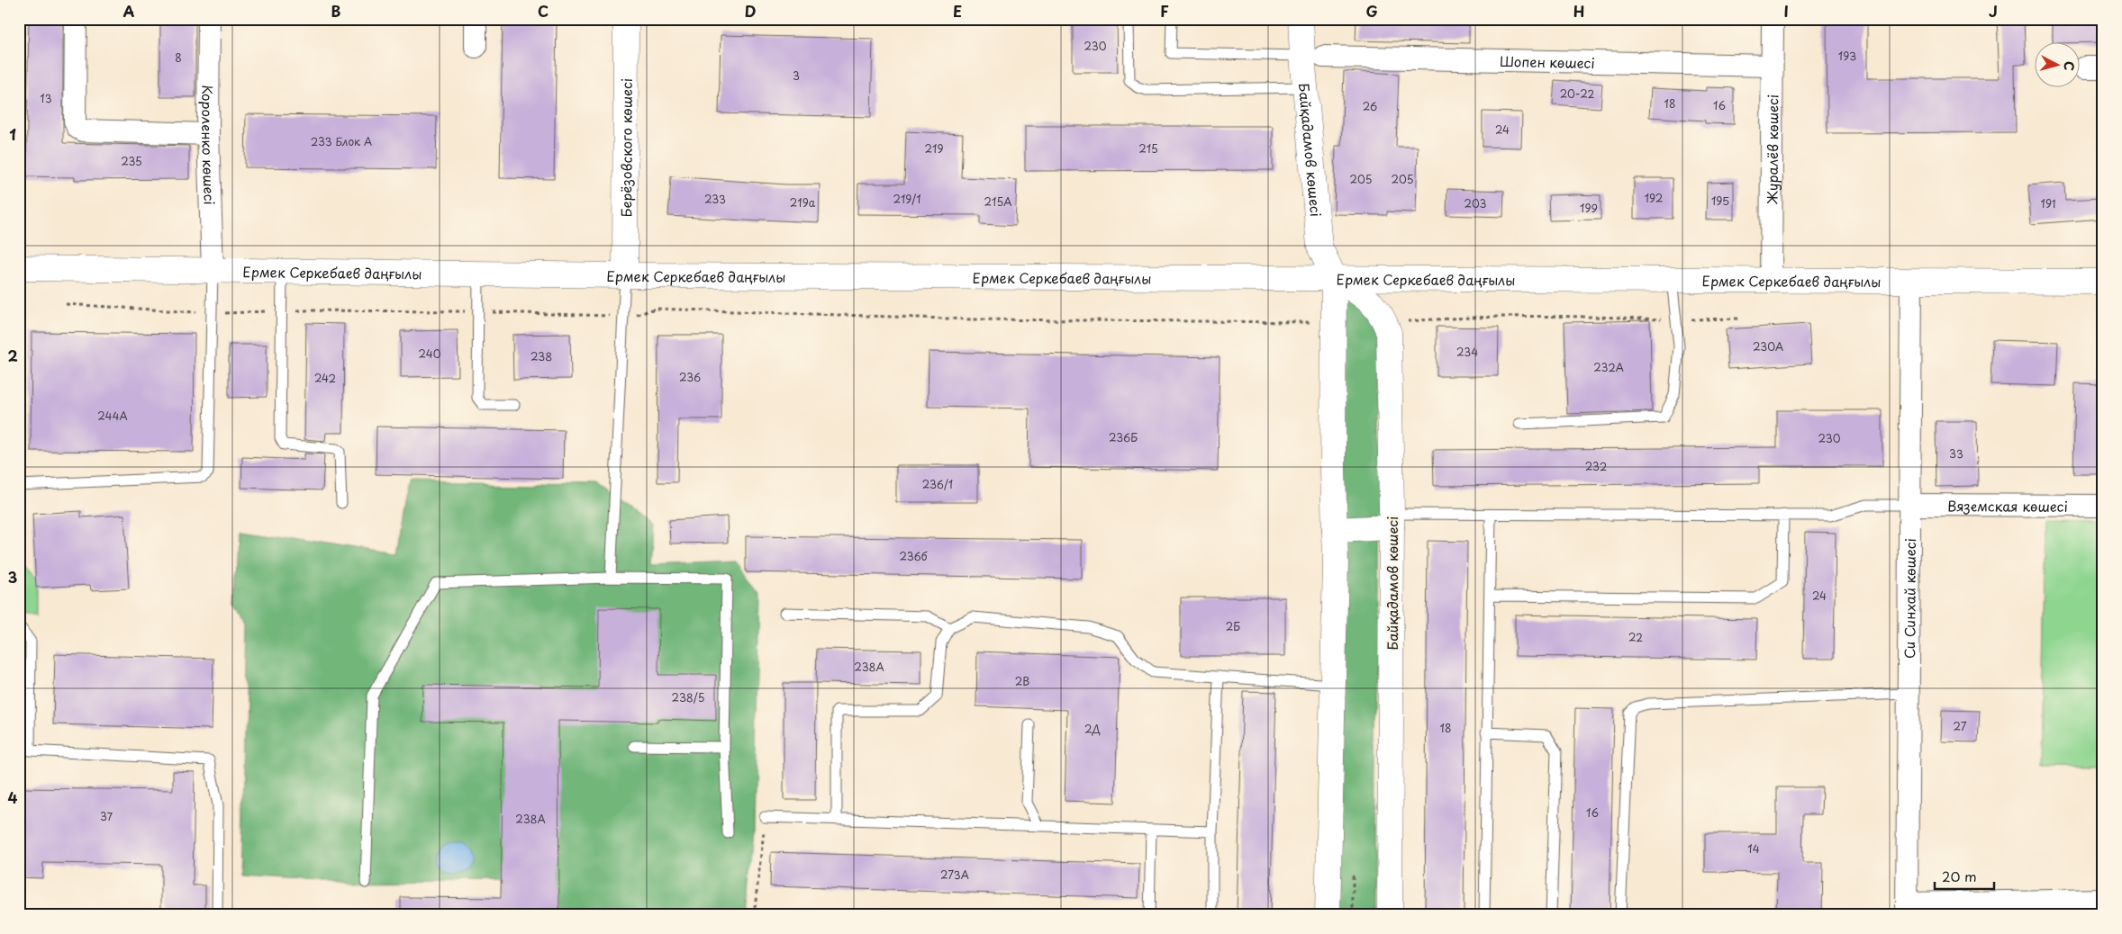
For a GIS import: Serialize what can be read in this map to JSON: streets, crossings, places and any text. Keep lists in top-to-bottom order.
{
  "streets": {
    "street": [
      "Шопен көшесі",
      "Короленко көшесі",
      "Берёзовского көшесі",
      "Байқадамов көшесі",
      "Журалёв көшесі",
      "Ермек Серкебаев даңғылы",
      "Вяземская көшесі",
      "Си Синхай көшесі"
    ]
  },
  "crossings": [
    ["Шопен көшесі", "Байқадамов көшесі"],
    ["Шопен көшесі", "Журалёв көшесі"],
    ["Короленко көшесі", "Ермек Серкебаев даңғылы"],
    ["Берёзовского көшесі", "Ермек Серкебаев даңғылы"],
    ["Байқадамов көшесі", "Ермек Серкебаев даңғылы"],
    ["Журалёв көшесі", "Ермек Серкебаев даңғылы"],
    ["Ермек Серкебаев даңғылы", "Си Синхай көшесі"],
    ["Вяземская көшесі", "Си Синхай көшесі"]
  ],
  "house_numbers": [
    "230",
    "193",
    "8",
    "3",
    "20-22",
    "13",
    "18",
    "16",
    "26",
    "24",
    "233 Блок A",
    "219",
    "215",
    "235",
    "205",
    "205",
    "192",
    "233",
    "219/1",
    "195",
    "215А",
    "219а",
    "203",
    "191",
    "199",
    "230А",
    "234",
    "240",
    "238",
    "232А",
    "236",
    "242",
    "244А",
    "236Б",
    "230",
    "33",
    "232",
    "236/1",
    "236б",
    "24",
    "2Б",
    "22",
    "238А",
    "2В",
    "238/5",
    "27",
    "18",
    "2Д",
    "16",
    "37",
    "238А",
    "14",
    "273А"
  ],
  "scale_bar": "20 m",
  "north": "right",
  "grid": {
    "columns": [
      "A",
      "B",
      "C",
      "D",
      "E",
      "F",
      "G",
      "H",
      "I",
      "J"
    ],
    "rows": [
      "1",
      "2",
      "3",
      "4"
    ]
  }
}
